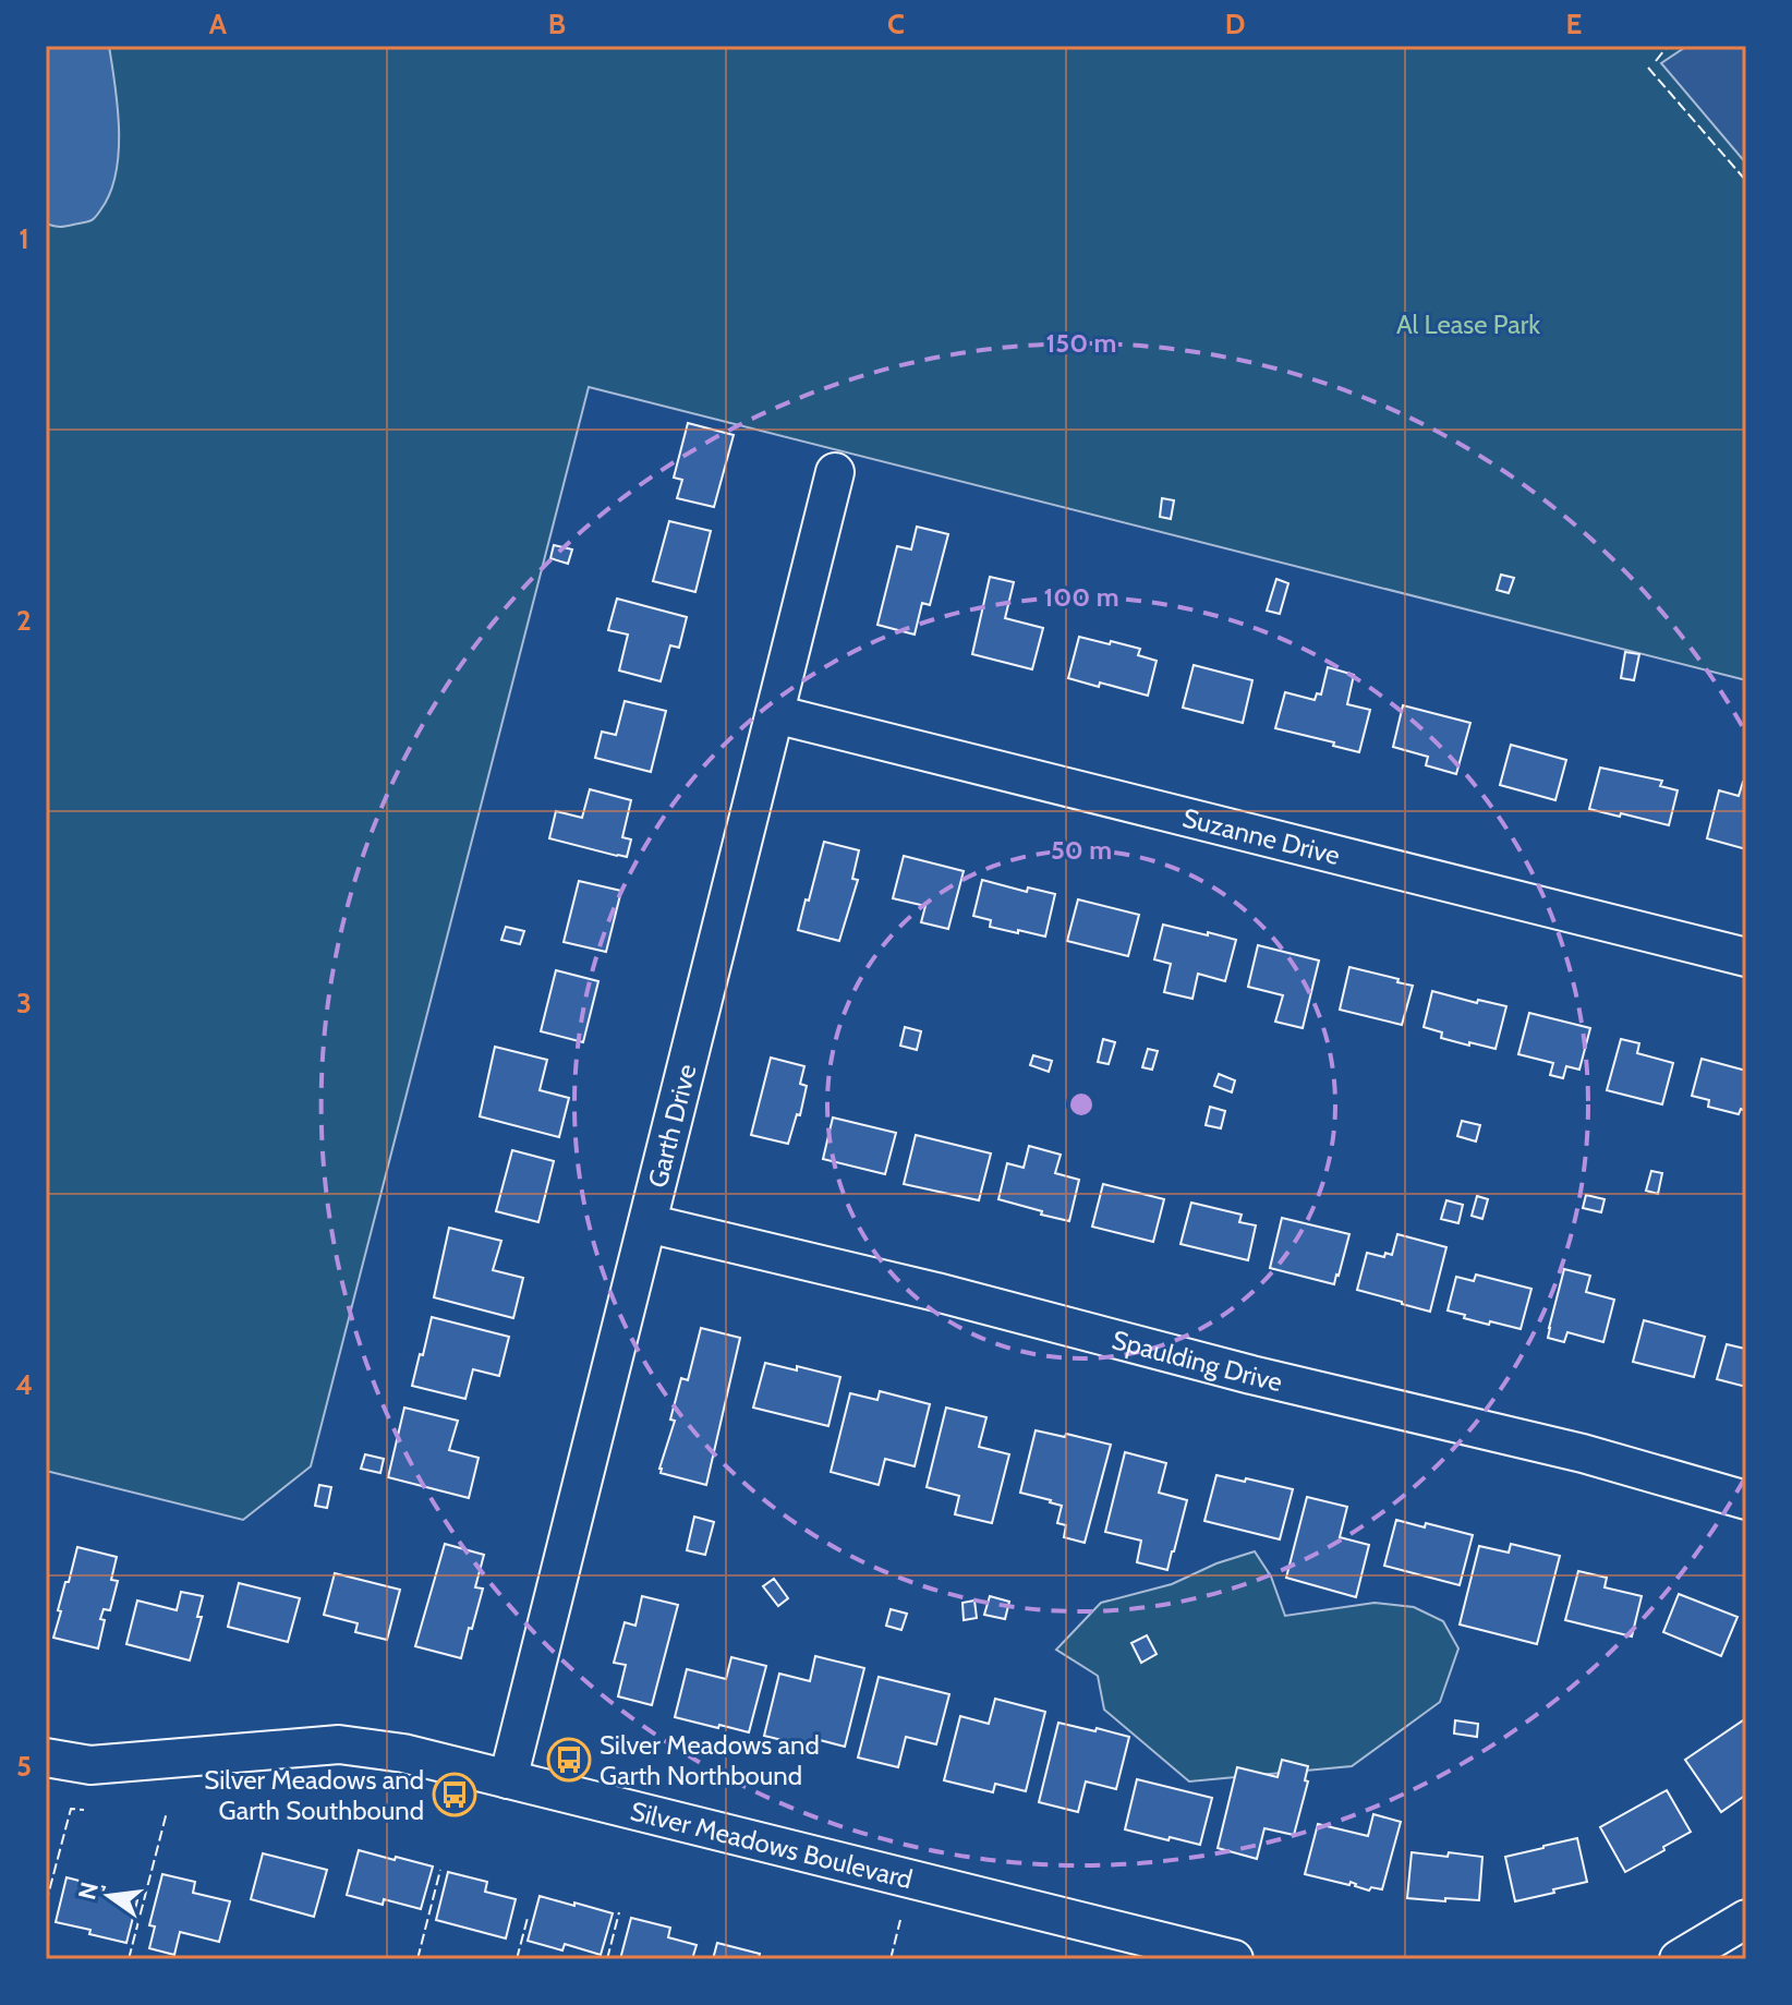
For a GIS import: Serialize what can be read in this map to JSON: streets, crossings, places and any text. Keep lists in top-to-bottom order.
{
  "streets": {
    "street": [
      "Suzanne Drive",
      "Garth Drive",
      "Spaulding Drive",
      "Silver Meadows Boulevard"
    ]
  },
  "crossings": [
    ["Suzanne Drive", "Garth Drive"],
    ["Garth Drive", "Spaulding Drive"],
    ["Garth Drive", "Silver Meadows Boulevard"]
  ],
  "parks": ["Al Lease Park"],
  "places": {
    "bus stop": ["Silver Meadows and Garth Northbound", "Silver Meadows and Garth Southbound"]
  },
  "north": "left",
  "grid": {
    "columns": [
      "A",
      "B",
      "C",
      "D",
      "E"
    ],
    "rows": [
      "1",
      "2",
      "3",
      "4",
      "5"
    ]
  },
  "rings": ["150 m", "100 m", "50 m"]
}
